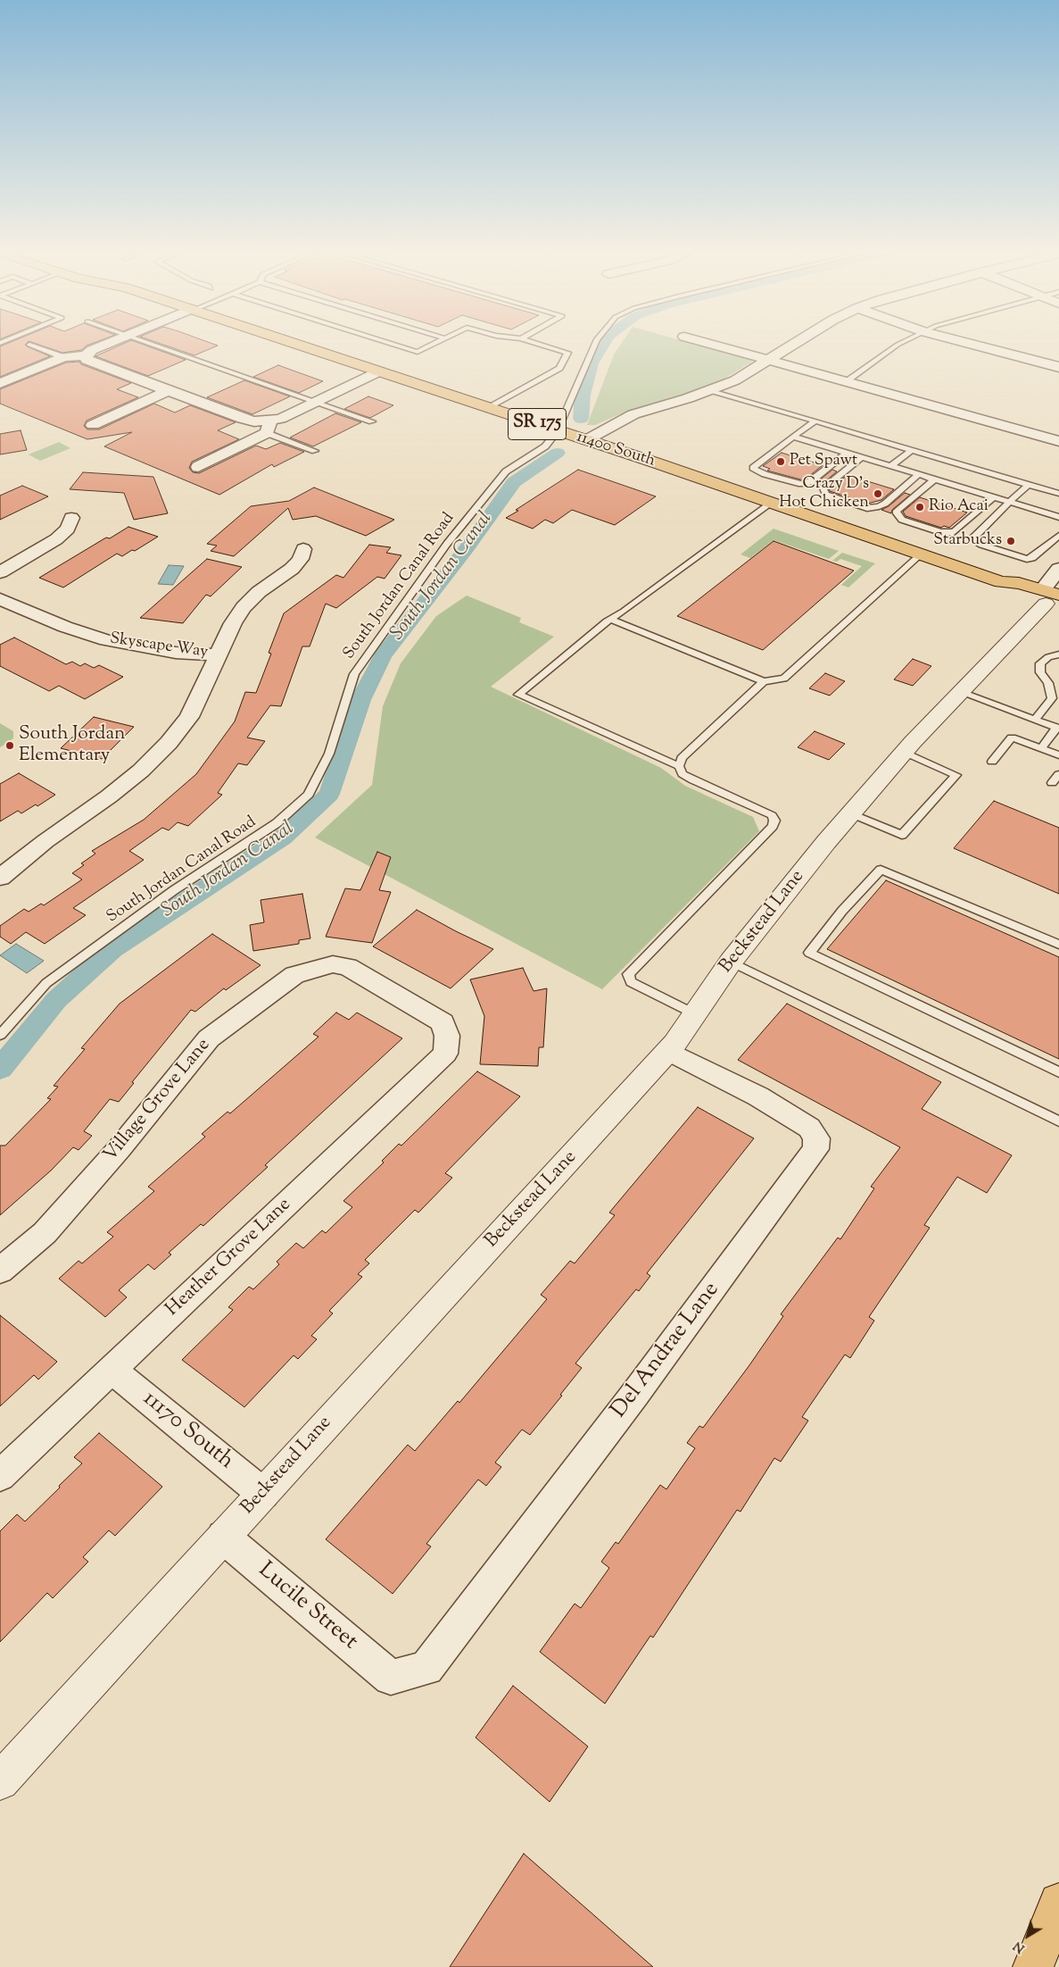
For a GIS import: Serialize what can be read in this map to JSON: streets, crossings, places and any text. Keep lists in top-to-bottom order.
{
  "streets": {
    "main road": ["SR 175", "11400 South"],
    "street": [
      "Skyscape Way",
      "Beckstead Lane",
      "Village Grove Lane",
      "Heather Grove Lane",
      "Del Andrae Lane",
      "11170 South",
      "Lucile Street"
    ],
    "lane": ["South Jordan Canal Road"]
  },
  "crossings": [
    ["11400 South", "South Jordan Canal Road"],
    ["11400 South", "Beckstead Lane"],
    ["Beckstead Lane", "Del Andrae Lane"],
    ["Beckstead Lane", "11170 South"],
    ["Beckstead Lane", "Lucile Street"],
    ["Village Grove Lane", "Heather Grove Lane"],
    ["Heather Grove Lane", "11170 South"],
    ["Del Andrae Lane", "Lucile Street"]
  ],
  "water": ["South Jordan Canal"],
  "places": [
    "Pet Spawt",
    "Crazy D's Hot Chicken",
    "Rio Acai",
    "Starbucks",
    "South Jordan Elementary"
  ],
  "north": "bottom left"
}
